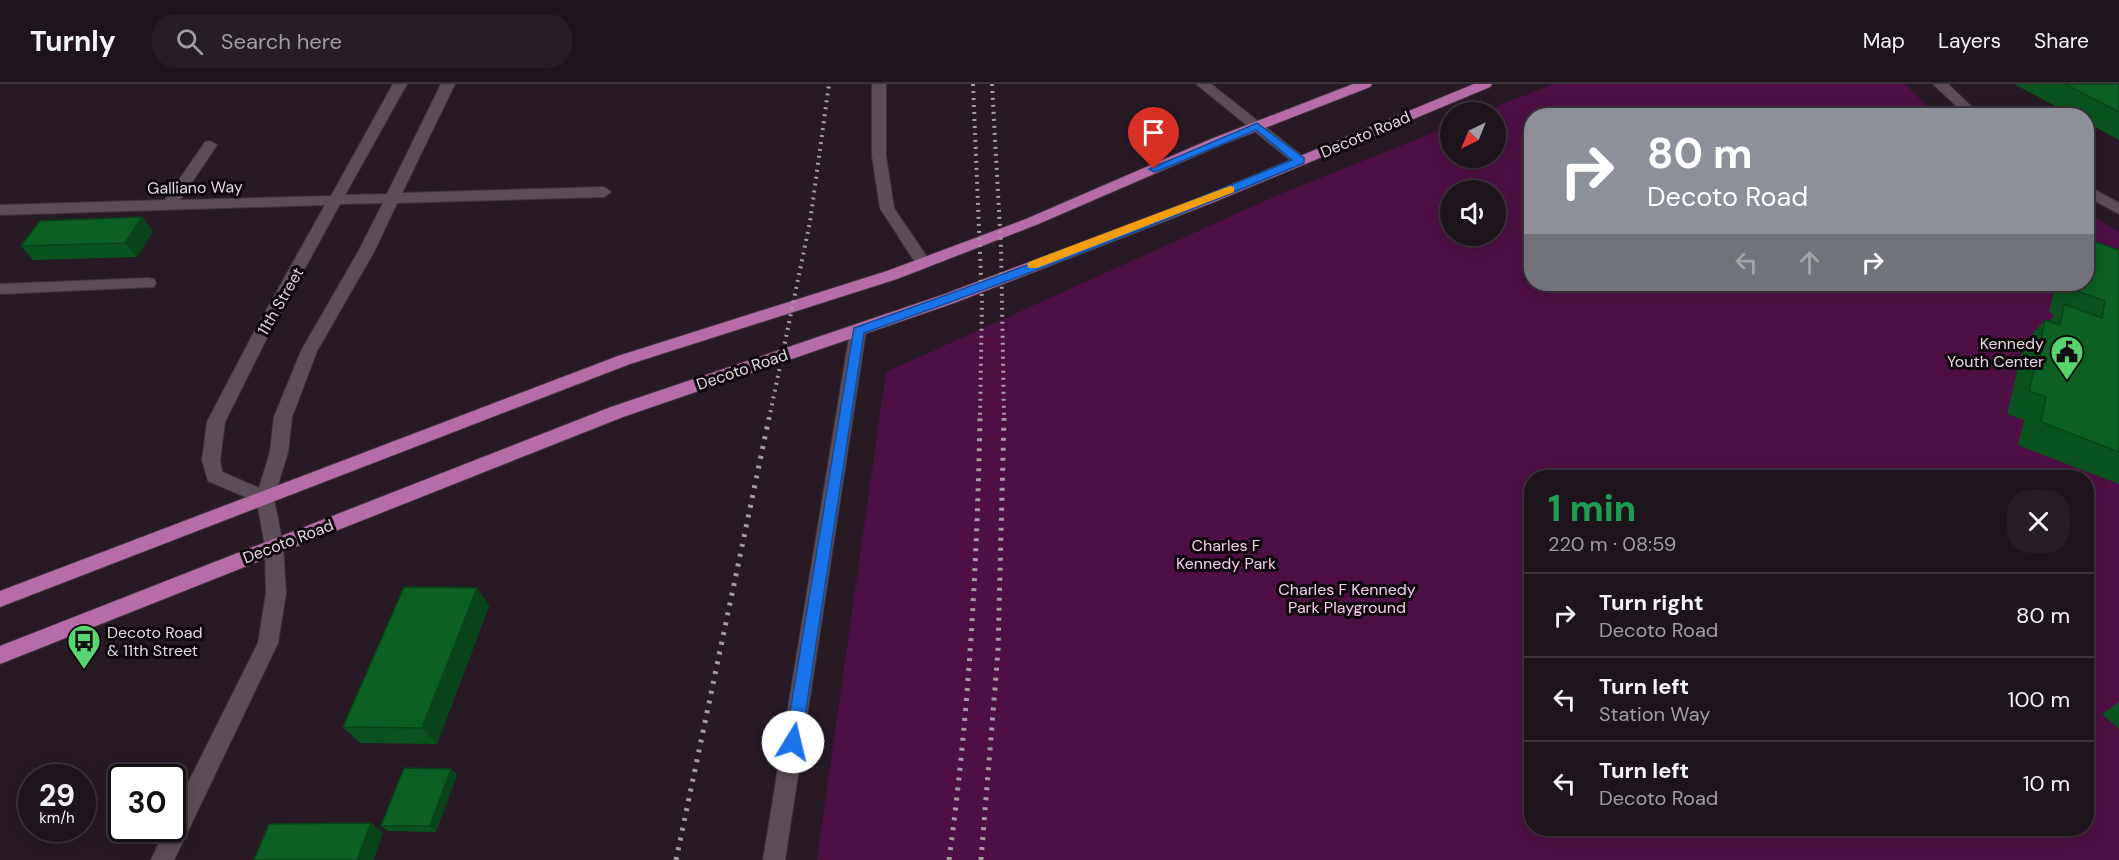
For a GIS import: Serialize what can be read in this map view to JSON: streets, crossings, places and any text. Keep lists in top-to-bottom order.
{
  "streets": {
    "main road": ["Decoto Road"],
    "street": ["Galliano Way", "11th Street"]
  },
  "crossings": [
    ["Galliano Way", "11th Street"]
  ],
  "parks": ["Charles F Kennedy Park", "Charles F Kennedy Park Playground"],
  "places": {
    "public building": ["Kennedy Youth Center"],
    "bus stop": ["Decoto Road & 11th Street"]
  },
  "north": "bottom left",
  "page": {
    "header": "Turnly",
    "search": "Search here",
    "nav": ["Map", "Layers", "Share"],
    "turn": ["80 m", "Decoto Road"],
    "heading": ["1 min", "220 m · 08:59"],
    "list": [
      {
        "name": "Turn right",
        "note": "Decoto Road",
        "value": "80 m"
      },
      {
        "name": "Turn left",
        "note": "Station Way",
        "value": "100 m"
      },
      {
        "name": "Turn left",
        "note": "Decoto Road",
        "value": "10 m"
      }
    ],
    "speed": "29 km/h",
    "limit": "30"
  }
}
